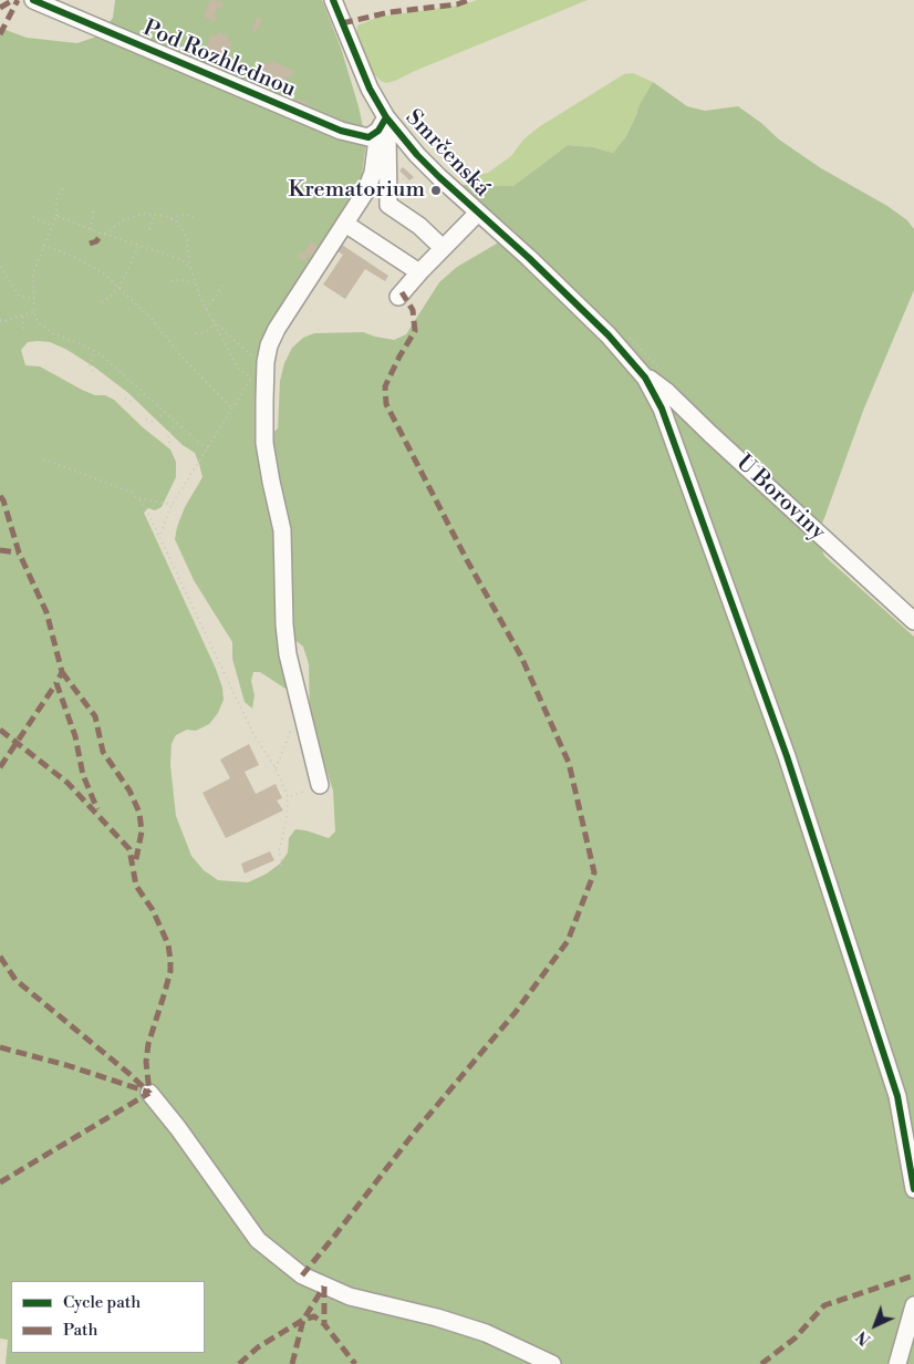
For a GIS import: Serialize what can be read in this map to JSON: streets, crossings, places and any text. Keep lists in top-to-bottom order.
{
  "streets": {
    "street": ["Pod Rozhlednou", "Smrčenská", "U Boroviny"]
  },
  "crossings": [
    ["Pod Rozhlednou", "Smrčenská"],
    ["Smrčenská", "U Boroviny"]
  ],
  "places": ["Krematorium"],
  "legend": ["Cycle path", "Path"],
  "north": "bottom left"
}
